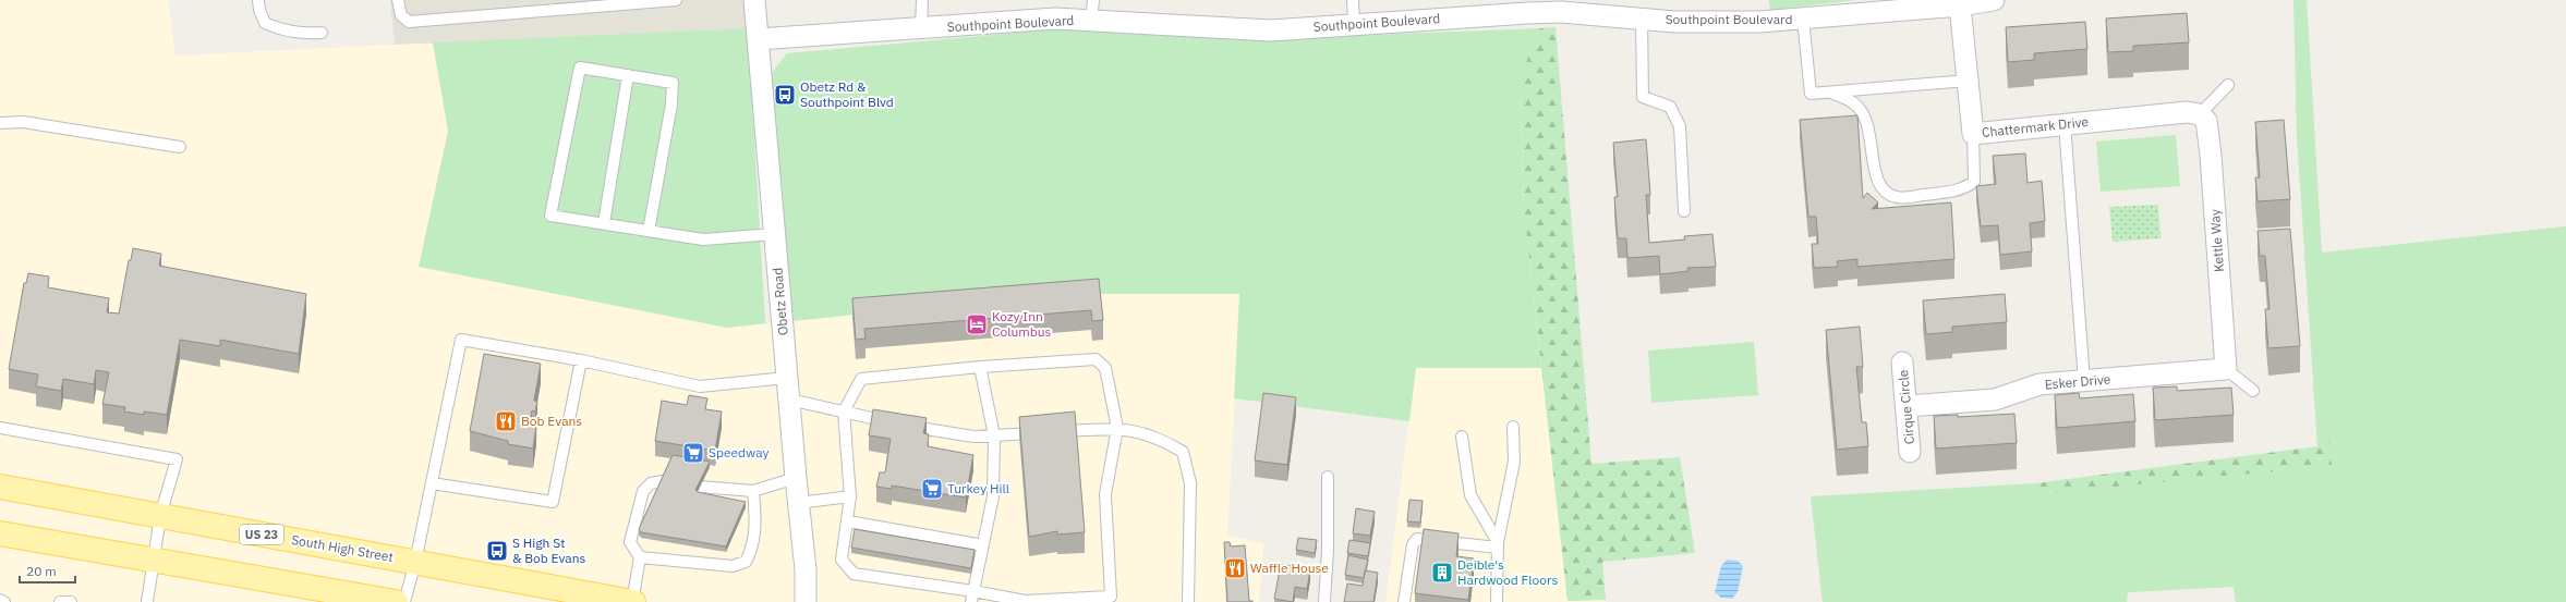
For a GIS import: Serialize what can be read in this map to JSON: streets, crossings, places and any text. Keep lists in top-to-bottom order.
{
  "streets": {
    "main road": ["US 23", "South High Street"],
    "street": [
      "Southpoint Boulevard",
      "Chattermark Drive",
      "Kettle Way",
      "Obetz Road",
      "Esker Drive",
      "Cirque Circle"
    ]
  },
  "crossings": [
    ["Southpoint Boulevard", "Chattermark Drive"],
    ["Southpoint Boulevard", "Obetz Road"],
    ["Chattermark Drive", "Kettle Way"],
    ["Kettle Way", "Esker Drive"],
    ["Esker Drive", "Cirque Circle"]
  ],
  "places": {
    "bus stop": ["Obetz Rd & Southpoint Blvd", "S High St & Bob Evans"],
    "hotel": ["Kozy Inn Columbus"],
    "restaurant": ["Bob Evans", "Waffle House"],
    "supermarket": ["Speedway", "Turkey Hill"],
    "building": ["Deible's Hardwood Floors"]
  },
  "scale_bar": "20 m"
}
